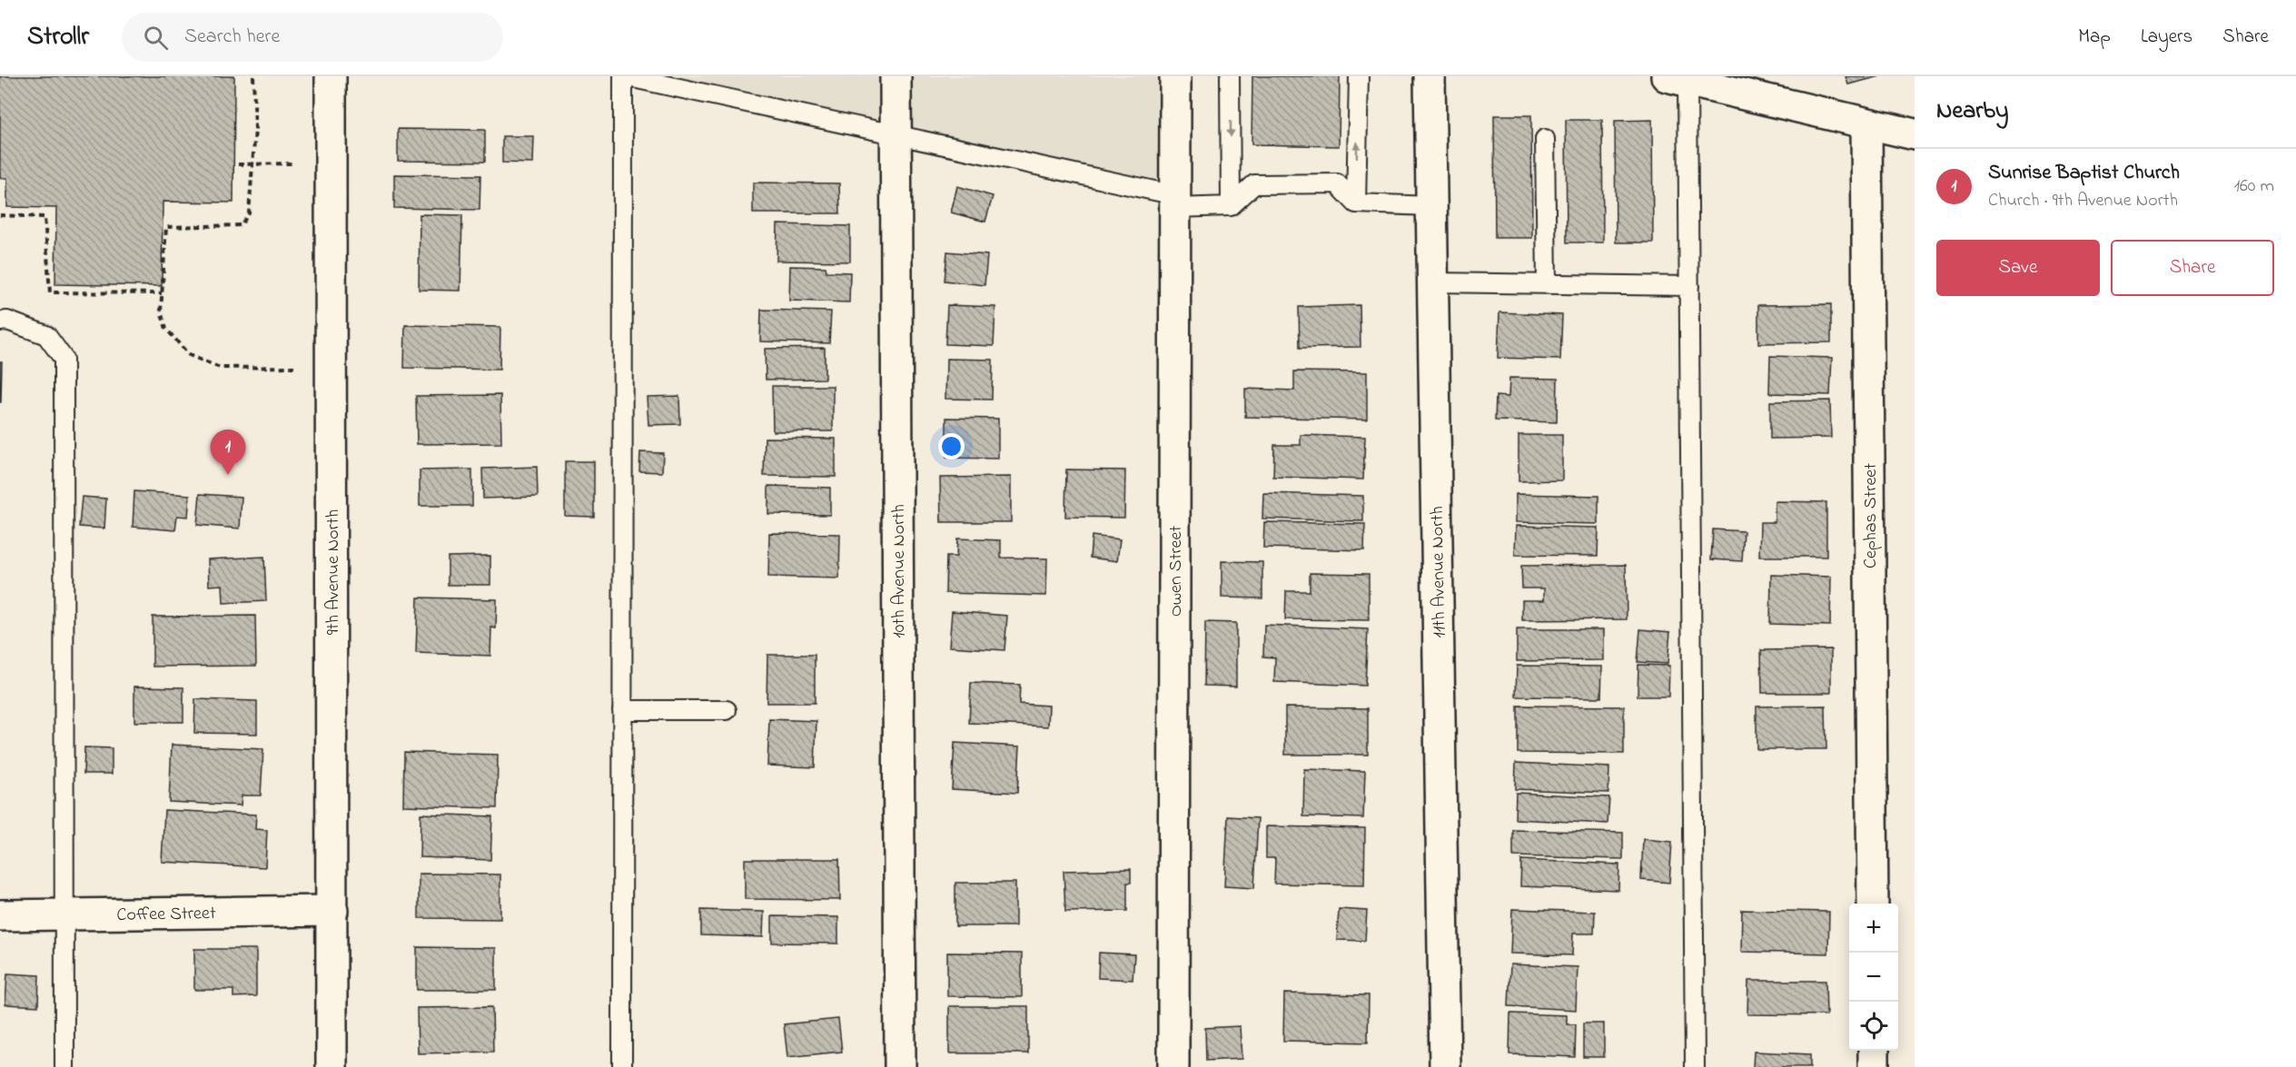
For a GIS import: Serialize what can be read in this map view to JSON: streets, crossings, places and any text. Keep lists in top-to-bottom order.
{
  "streets": {
    "street": [
      "Cephas Street",
      "10th Avenue North",
      "Owen Street",
      "9th Avenue North",
      "11th Avenue North",
      "Coffee Street"
    ]
  },
  "crossings": [
    ["9th Avenue North", "Coffee Street"]
  ],
  "page": {
    "header": "Strollr",
    "search": "Search here",
    "nav": ["Map", "Layers", "Share"],
    "heading": "Nearby",
    "list": [
      {
        "mark": "1",
        "name": "Sunrise Baptist Church",
        "note": "Church · 9th Avenue North",
        "value": "160 m"
      }
    ],
    "buttons": ["Save", "Share"],
    "pins": "1",
    "map_buttons": ["+", "−"]
  }
}
